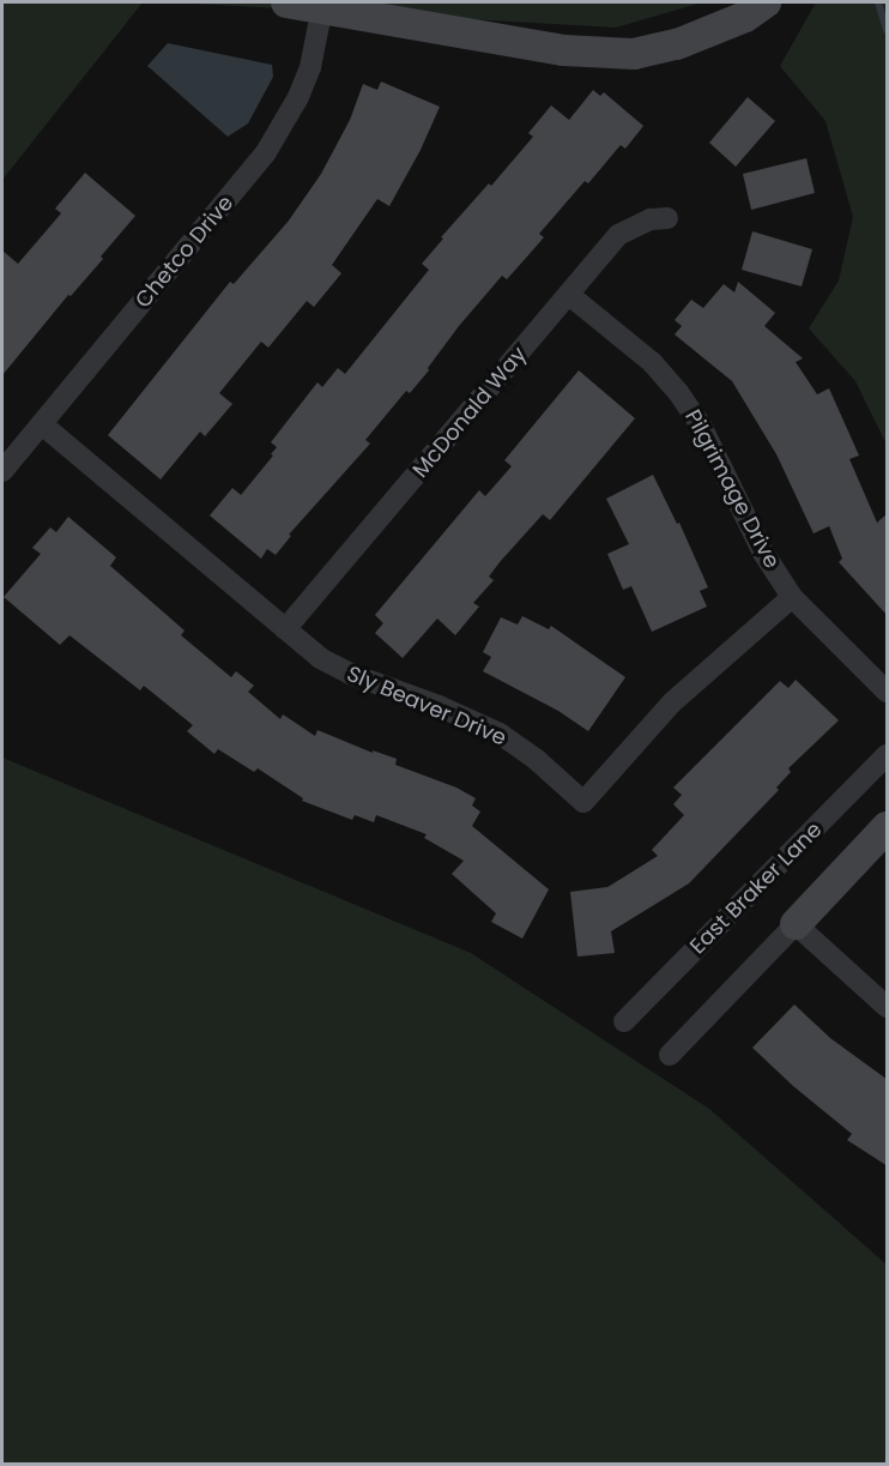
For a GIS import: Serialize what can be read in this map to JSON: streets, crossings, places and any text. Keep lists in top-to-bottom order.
{
  "streets": {
    "street": [
      "Chetco Drive",
      "McDonald Way",
      "Pilgrimage Drive",
      "Sly Beaver Drive",
      "East Braker Lane"
    ]
  },
  "crossings": [
    ["Chetco Drive", "Sly Beaver Drive"],
    ["McDonald Way", "Pilgrimage Drive"],
    ["McDonald Way", "Sly Beaver Drive"],
    ["Pilgrimage Drive", "Sly Beaver Drive"]
  ]
}
